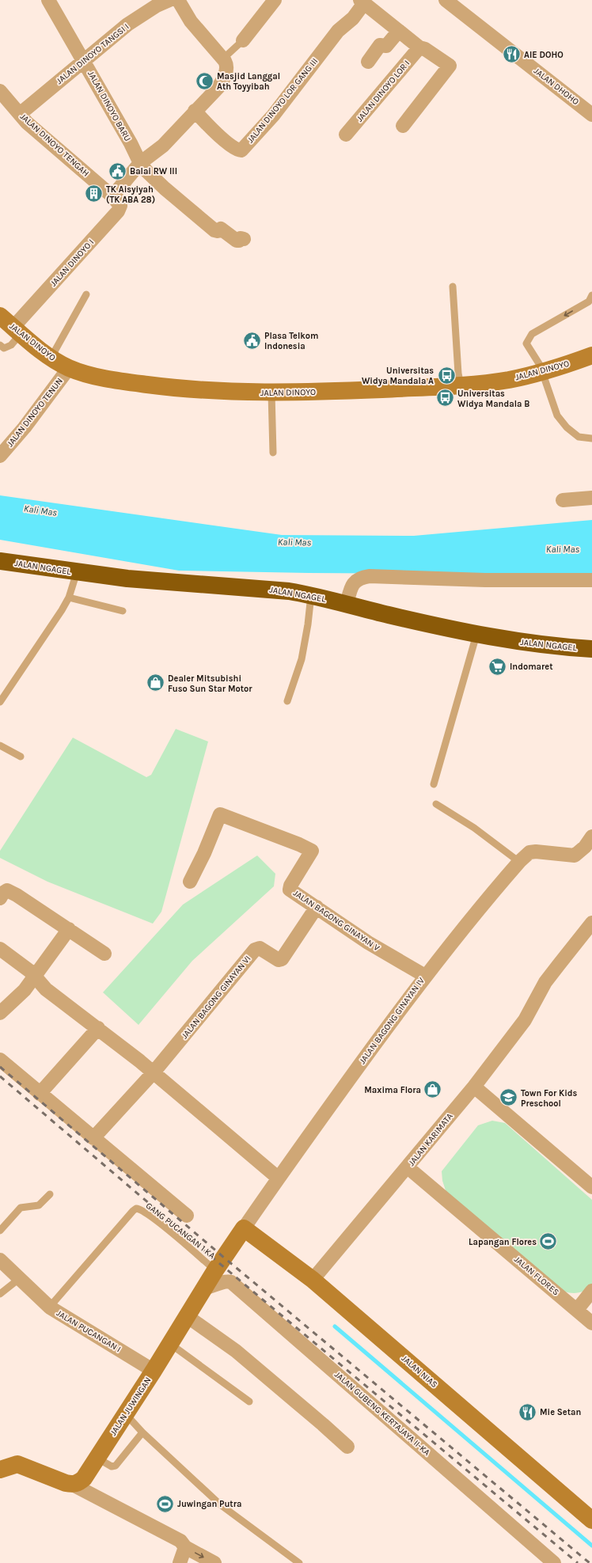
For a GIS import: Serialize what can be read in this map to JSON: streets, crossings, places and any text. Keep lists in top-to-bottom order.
{
  "streets": {
    "highway": ["JALAN NGAGEL"],
    "street": [
      "JALAN DINOYO TANGSI I",
      "JALAN DHOHO",
      "JALAN DINOYO LOR I",
      "JALAN DINOYO LOR GANG III",
      "JALAN DINOYO BARU",
      "JALAN DINOYO TENGAH",
      "JALAN DINOYO I",
      "JALAN DINOYO",
      "JALAN DINOYO TENUN",
      "JALAN BAGONG GINAYAN V",
      "JALAN BAGONG GINAYAN VI",
      "JALAN BAGONG GINAYAN IV",
      "JALAN KARIMATA",
      "JALAN FLORES",
      "JALAN PUCANGAN I",
      "JALAN NIAS",
      "JALAN JUWINGAN",
      "JALAN GUBENG KERTAJAYA II-KA"
    ],
    "lane": ["GANG PUCANGAN 1 KA"]
  },
  "crossings": [
    ["JALAN DINOYO TANGSI I", "JALAN DINOYO BARU"],
    ["JALAN DINOYO TANGSI I", "JALAN DINOYO TENGAH"],
    ["JALAN DINOYO TENGAH", "JALAN DINOYO I"],
    ["JALAN DINOYO I", "JALAN DINOYO"],
    ["JALAN DINOYO", "JALAN DINOYO TENUN"],
    ["JALAN BAGONG GINAYAN V", "JALAN BAGONG GINAYAN VI"],
    ["JALAN BAGONG GINAYAN V", "JALAN BAGONG GINAYAN IV"],
    ["JALAN BAGONG GINAYAN IV", "GANG PUCANGAN 1 KA"],
    ["JALAN BAGONG GINAYAN IV", "JALAN NIAS"],
    ["JALAN BAGONG GINAYAN IV", "JALAN JUWINGAN"],
    ["JALAN KARIMATA", "JALAN FLORES"],
    ["JALAN KARIMATA", "JALAN NIAS"],
    ["GANG PUCANGAN 1 KA", "JALAN PUCANGAN I"],
    ["GANG PUCANGAN 1 KA", "JALAN JUWINGAN"],
    ["JALAN PUCANGAN I", "JALAN JUWINGAN"],
    ["JALAN JUWINGAN", "JALAN GUBENG KERTAJAYA II-KA"]
  ],
  "water": ["Kali Mas"],
  "places": {
    "restaurant": ["AIE DOHO", "Mie Setan"],
    "mosque": ["Masjid Langgal Ath Toyyibah"],
    "public building": ["Balai RW III", "Plasa Telkom Indonesia"],
    "building": ["TK Aisyiyah (TK ABA 28)"],
    "bus stop": ["Universitas Widya Mandala A", "Universitas Widya Mandala B"],
    "supermarket": ["Indomaret"],
    "shop": ["Dealer Mitsubishi Fuso Sun Star Motor", "Maxima Flora"],
    "school or university": ["Town For Kids Preschool"],
    "sports": ["Lapangan Flores", "Juwingan Putra"]
  }
}
